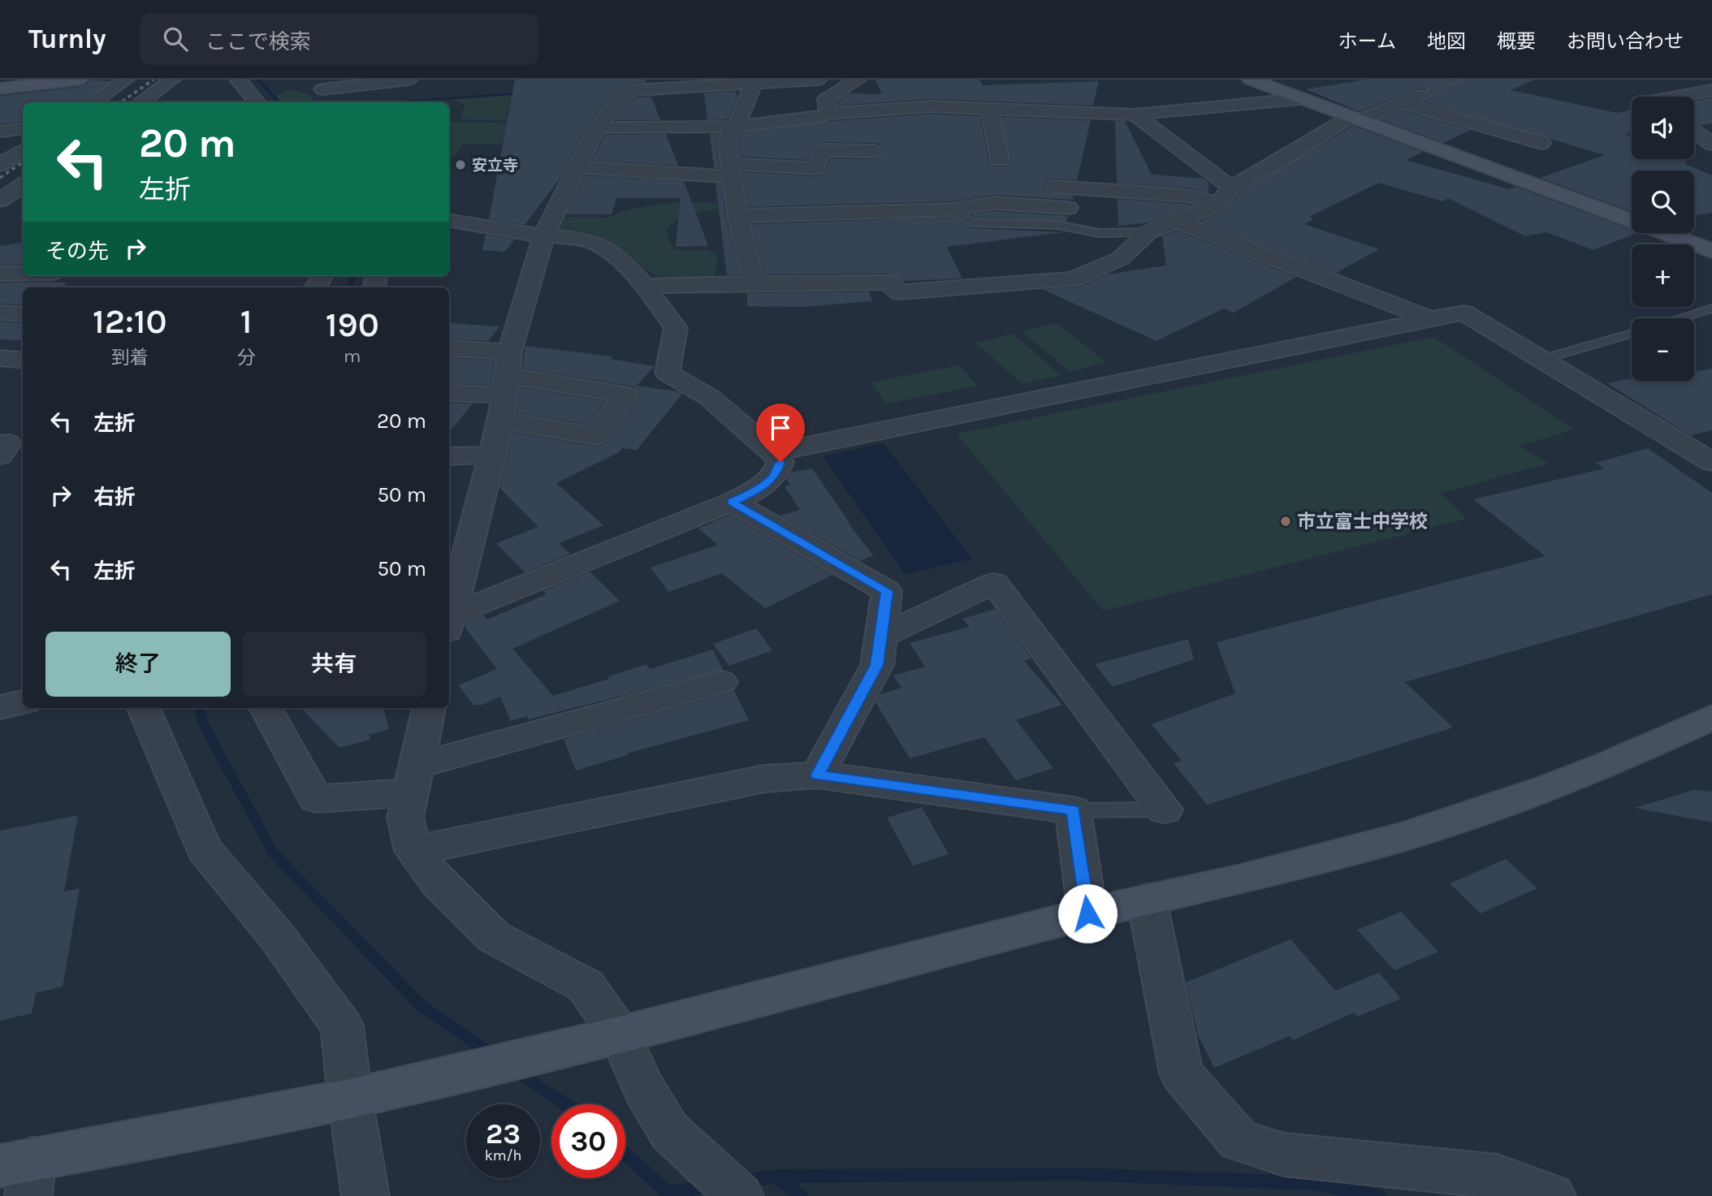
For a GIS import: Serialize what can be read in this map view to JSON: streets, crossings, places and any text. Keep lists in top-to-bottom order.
{
  "places": ["安立寺", "市立富士中学校"],
  "page": {
    "header": "Turnly",
    "search": "ここで検索",
    "nav": [
      "ホーム",
      "地図",
      "概要",
      "お問い合わせ"
    ],
    "map_buttons": ["+", "−"],
    "turn": ["20 m", "左折"],
    "then": "その先",
    "eta": [
      "12:10",
      "到着",
      "1",
      "分",
      "190",
      "m"
    ],
    "list": [
      {
        "name": "左折",
        "value": "20 m"
      },
      {
        "name": "右折",
        "value": "50 m"
      },
      {
        "name": "左折",
        "value": "50 m"
      }
    ],
    "buttons": ["終了", "共有"],
    "speed": "23 km/h",
    "limit": "30"
  }
}
